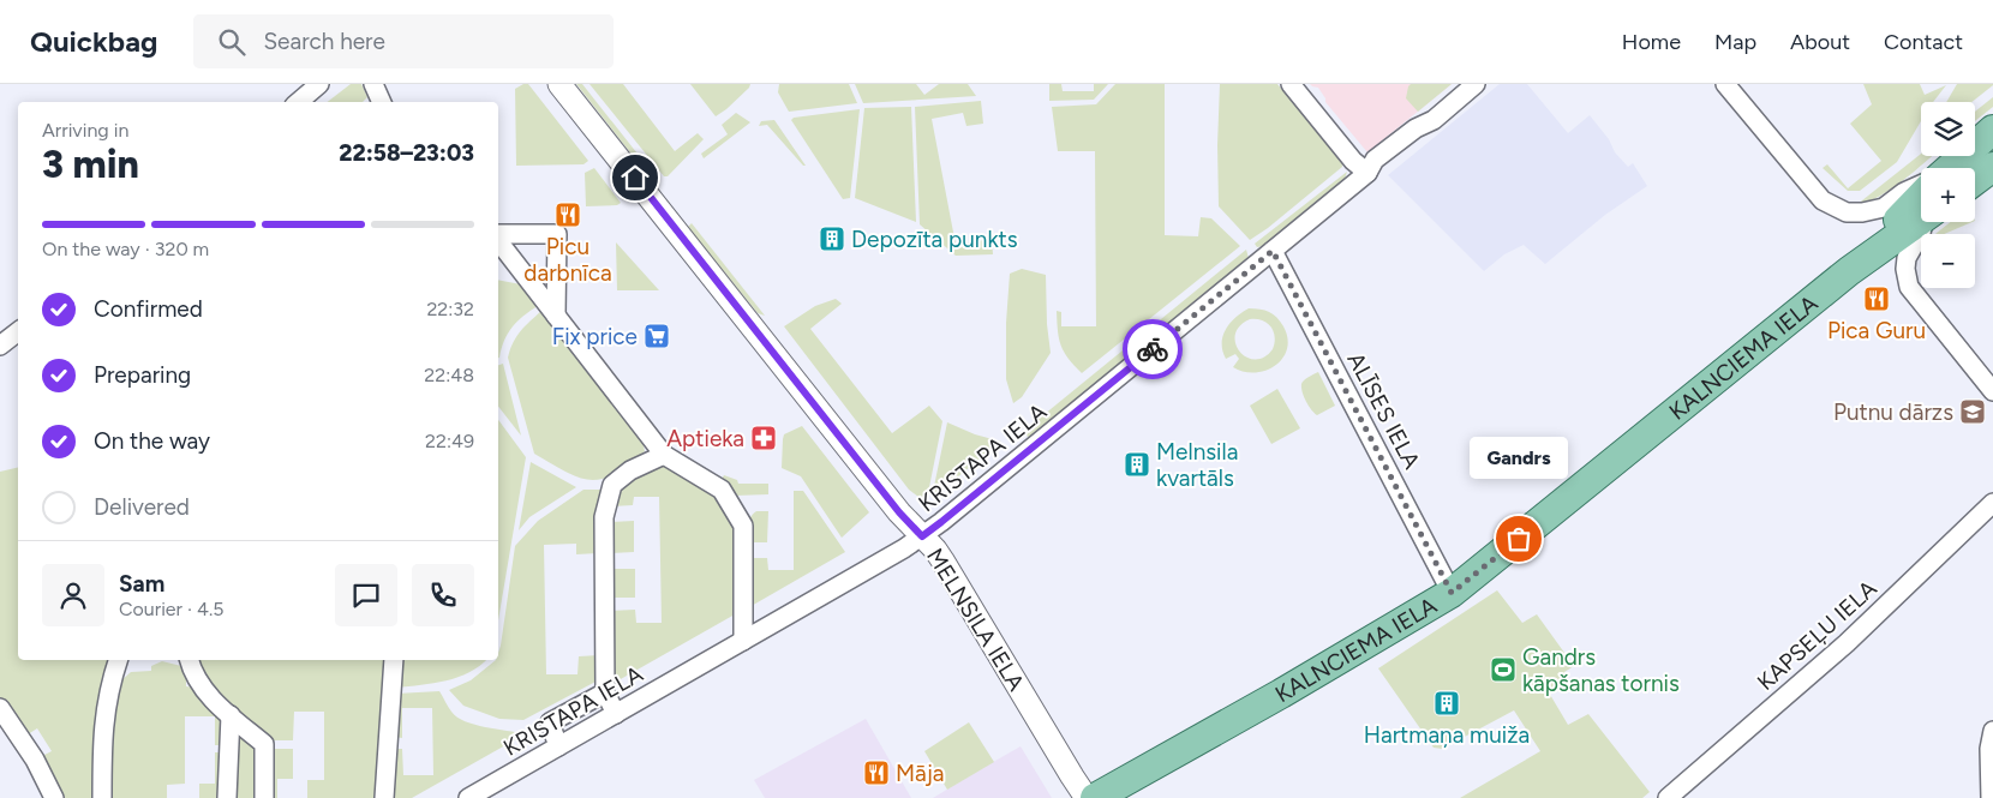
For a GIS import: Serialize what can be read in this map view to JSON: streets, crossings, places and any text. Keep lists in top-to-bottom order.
{
  "streets": {
    "main road": ["KALNCIEMA IELA"],
    "street": [
      "ALĪSES IELA",
      "KRISTAPA IELA",
      "MELNSILA IELA",
      "KAPSEĻU IELA"
    ]
  },
  "crossings": [
    ["KALNCIEMA IELA", "ALĪSES IELA"],
    ["ALĪSES IELA", "KRISTAPA IELA"],
    ["KRISTAPA IELA", "MELNSILA IELA"]
  ],
  "places": {
    "restaurant": ["Picu darbnīca", "Pica Guru", "Māja"],
    "building": ["Depozīta punkts", "Melnsila kvartāls", "Hartmaņa muiža"],
    "supermarket": ["Fix price"],
    "school or university": ["Putnu dārzs"],
    "pharmacy": ["Aptieka"],
    "other": ["Gandrs"],
    "sports": ["Gandrs kāpšanas tornis"]
  },
  "page": {
    "header": "Quickbag",
    "search": "Search here",
    "nav": [
      "Home",
      "Map",
      "About",
      "Contact"
    ],
    "map_buttons": ["+", "−"],
    "heading": ["3 min", "Arriving in", "22:58–23:03"],
    "panel": ["Sam", "Courier · 4.5"],
    "bar": "On the way · 320 m",
    "list": [
      ["Confirmed", "22:32"],
      ["Preparing", "22:48"],
      ["On the way", "22:49"],
      "Delivered"
    ],
    "bubble": "Gandrs"
  }
}
